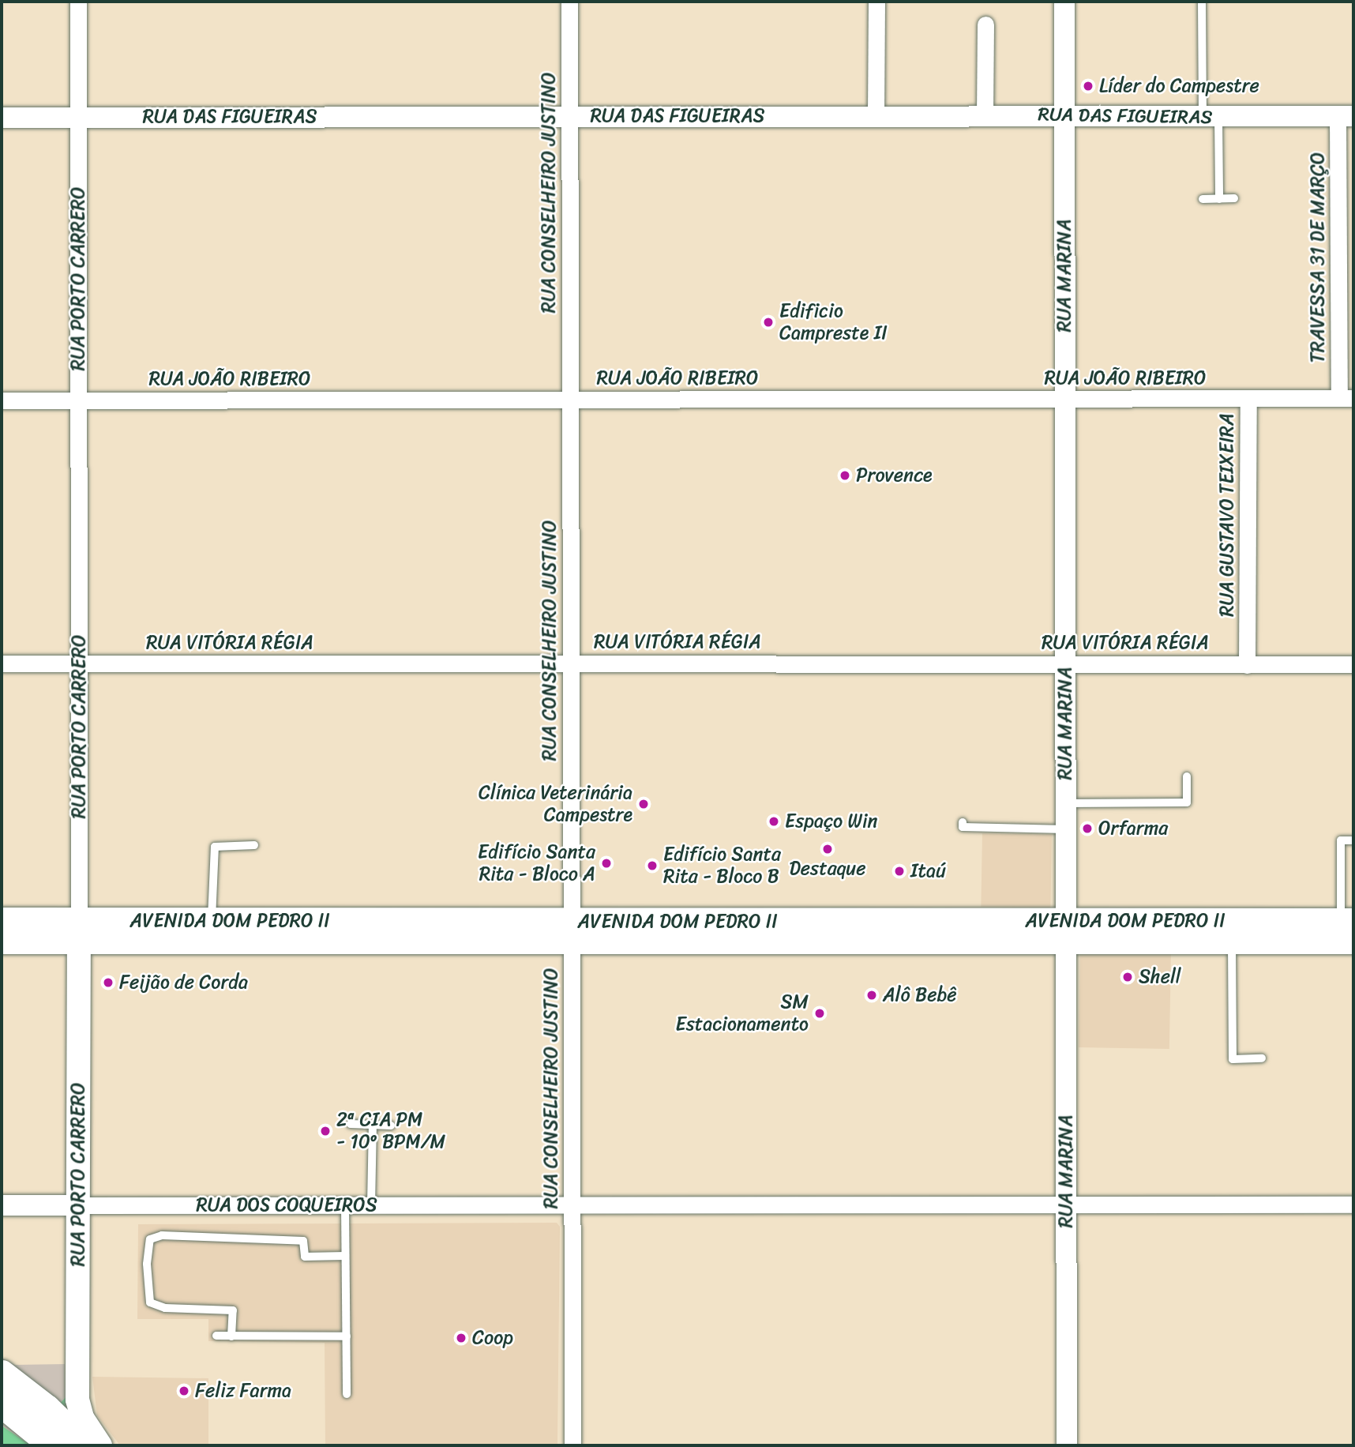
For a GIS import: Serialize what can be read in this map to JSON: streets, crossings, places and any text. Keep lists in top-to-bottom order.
{
  "streets": {
    "main road": ["RUA PORTO CARRERO", "AVENIDA DOM PEDRO II"],
    "street": [
      "RUA DAS FIGUEIRAS",
      "RUA CONSELHEIRO JUSTINO",
      "TRAVESSA 31 DE MARÇO",
      "RUA MARINA",
      "RUA JOÃO RIBEIRO",
      "RUA GUSTAVO TEIXEIRA",
      "RUA VITÓRIA RÉGIA",
      "RUA DOS COQUEIROS"
    ]
  },
  "crossings": [
    ["RUA DAS FIGUEIRAS", "RUA CONSELHEIRO JUSTINO"],
    ["RUA DAS FIGUEIRAS", "TRAVESSA 31 DE MARÇO"],
    ["RUA DAS FIGUEIRAS", "RUA MARINA"],
    ["RUA DAS FIGUEIRAS", "RUA PORTO CARRERO"],
    ["RUA CONSELHEIRO JUSTINO", "RUA JOÃO RIBEIRO"],
    ["RUA CONSELHEIRO JUSTINO", "RUA VITÓRIA RÉGIA"],
    ["RUA CONSELHEIRO JUSTINO", "AVENIDA DOM PEDRO II"],
    ["RUA CONSELHEIRO JUSTINO", "RUA DOS COQUEIROS"],
    ["TRAVESSA 31 DE MARÇO", "RUA JOÃO RIBEIRO"],
    ["RUA MARINA", "RUA JOÃO RIBEIRO"],
    ["RUA MARINA", "RUA VITÓRIA RÉGIA"],
    ["RUA MARINA", "AVENIDA DOM PEDRO II"],
    ["RUA MARINA", "RUA DOS COQUEIROS"],
    ["RUA PORTO CARRERO", "RUA JOÃO RIBEIRO"],
    ["RUA PORTO CARRERO", "RUA VITÓRIA RÉGIA"],
    ["RUA PORTO CARRERO", "AVENIDA DOM PEDRO II"],
    ["RUA PORTO CARRERO", "RUA DOS COQUEIROS"],
    ["RUA JOÃO RIBEIRO", "RUA GUSTAVO TEIXEIRA"],
    ["RUA GUSTAVO TEIXEIRA", "RUA VITÓRIA RÉGIA"]
  ],
  "places": [
    "Líder do Campestre",
    "Edificio Campreste II",
    "Provence",
    "Clínica Veterinária Campestre",
    "Espaço Win",
    "Orfarma",
    "Destaque",
    "Edifício Santa Rita - Bloco A",
    "Edifício Santa Rita - Bloco B",
    "Itaú",
    "Shell",
    "Feijão de Corda",
    "Alô Bebê",
    "SM Estacionamento",
    "2ª CIA PM - 10º BPM/M",
    "Coop",
    "Feliz Farma"
  ]
}
